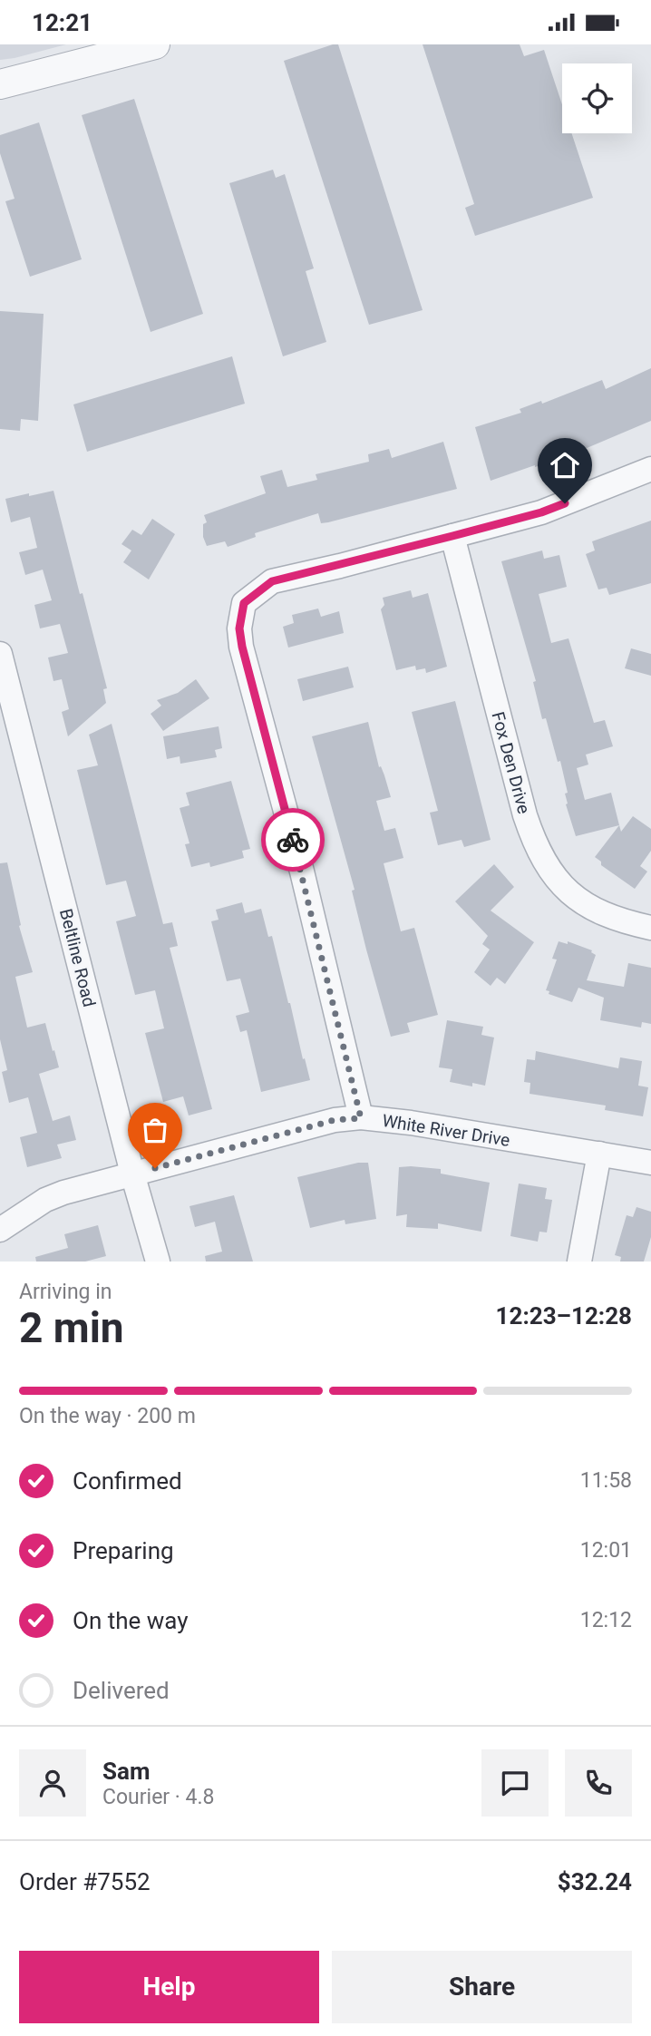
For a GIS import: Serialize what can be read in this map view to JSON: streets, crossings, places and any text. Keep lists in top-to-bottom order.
{
  "streets": {
    "street": ["Fox Den Drive", "Beltline Road", "White River Drive"]
  },
  "crossings": [
    ["Beltline Road", "White River Drive"]
  ],
  "page": {
    "status": "12:21",
    "heading": ["2 min", "Arriving in", "12:23–12:28"],
    "panel": [
      "Sam",
      "Courier · 4.8",
      "Order #7552",
      "$32.24"
    ],
    "bar": "On the way · 200 m",
    "list": [
      ["Confirmed", "11:58"],
      ["Preparing", "12:01"],
      ["On the way", "12:12"],
      "Delivered"
    ],
    "buttons": ["Help", "Share"]
  }
}
